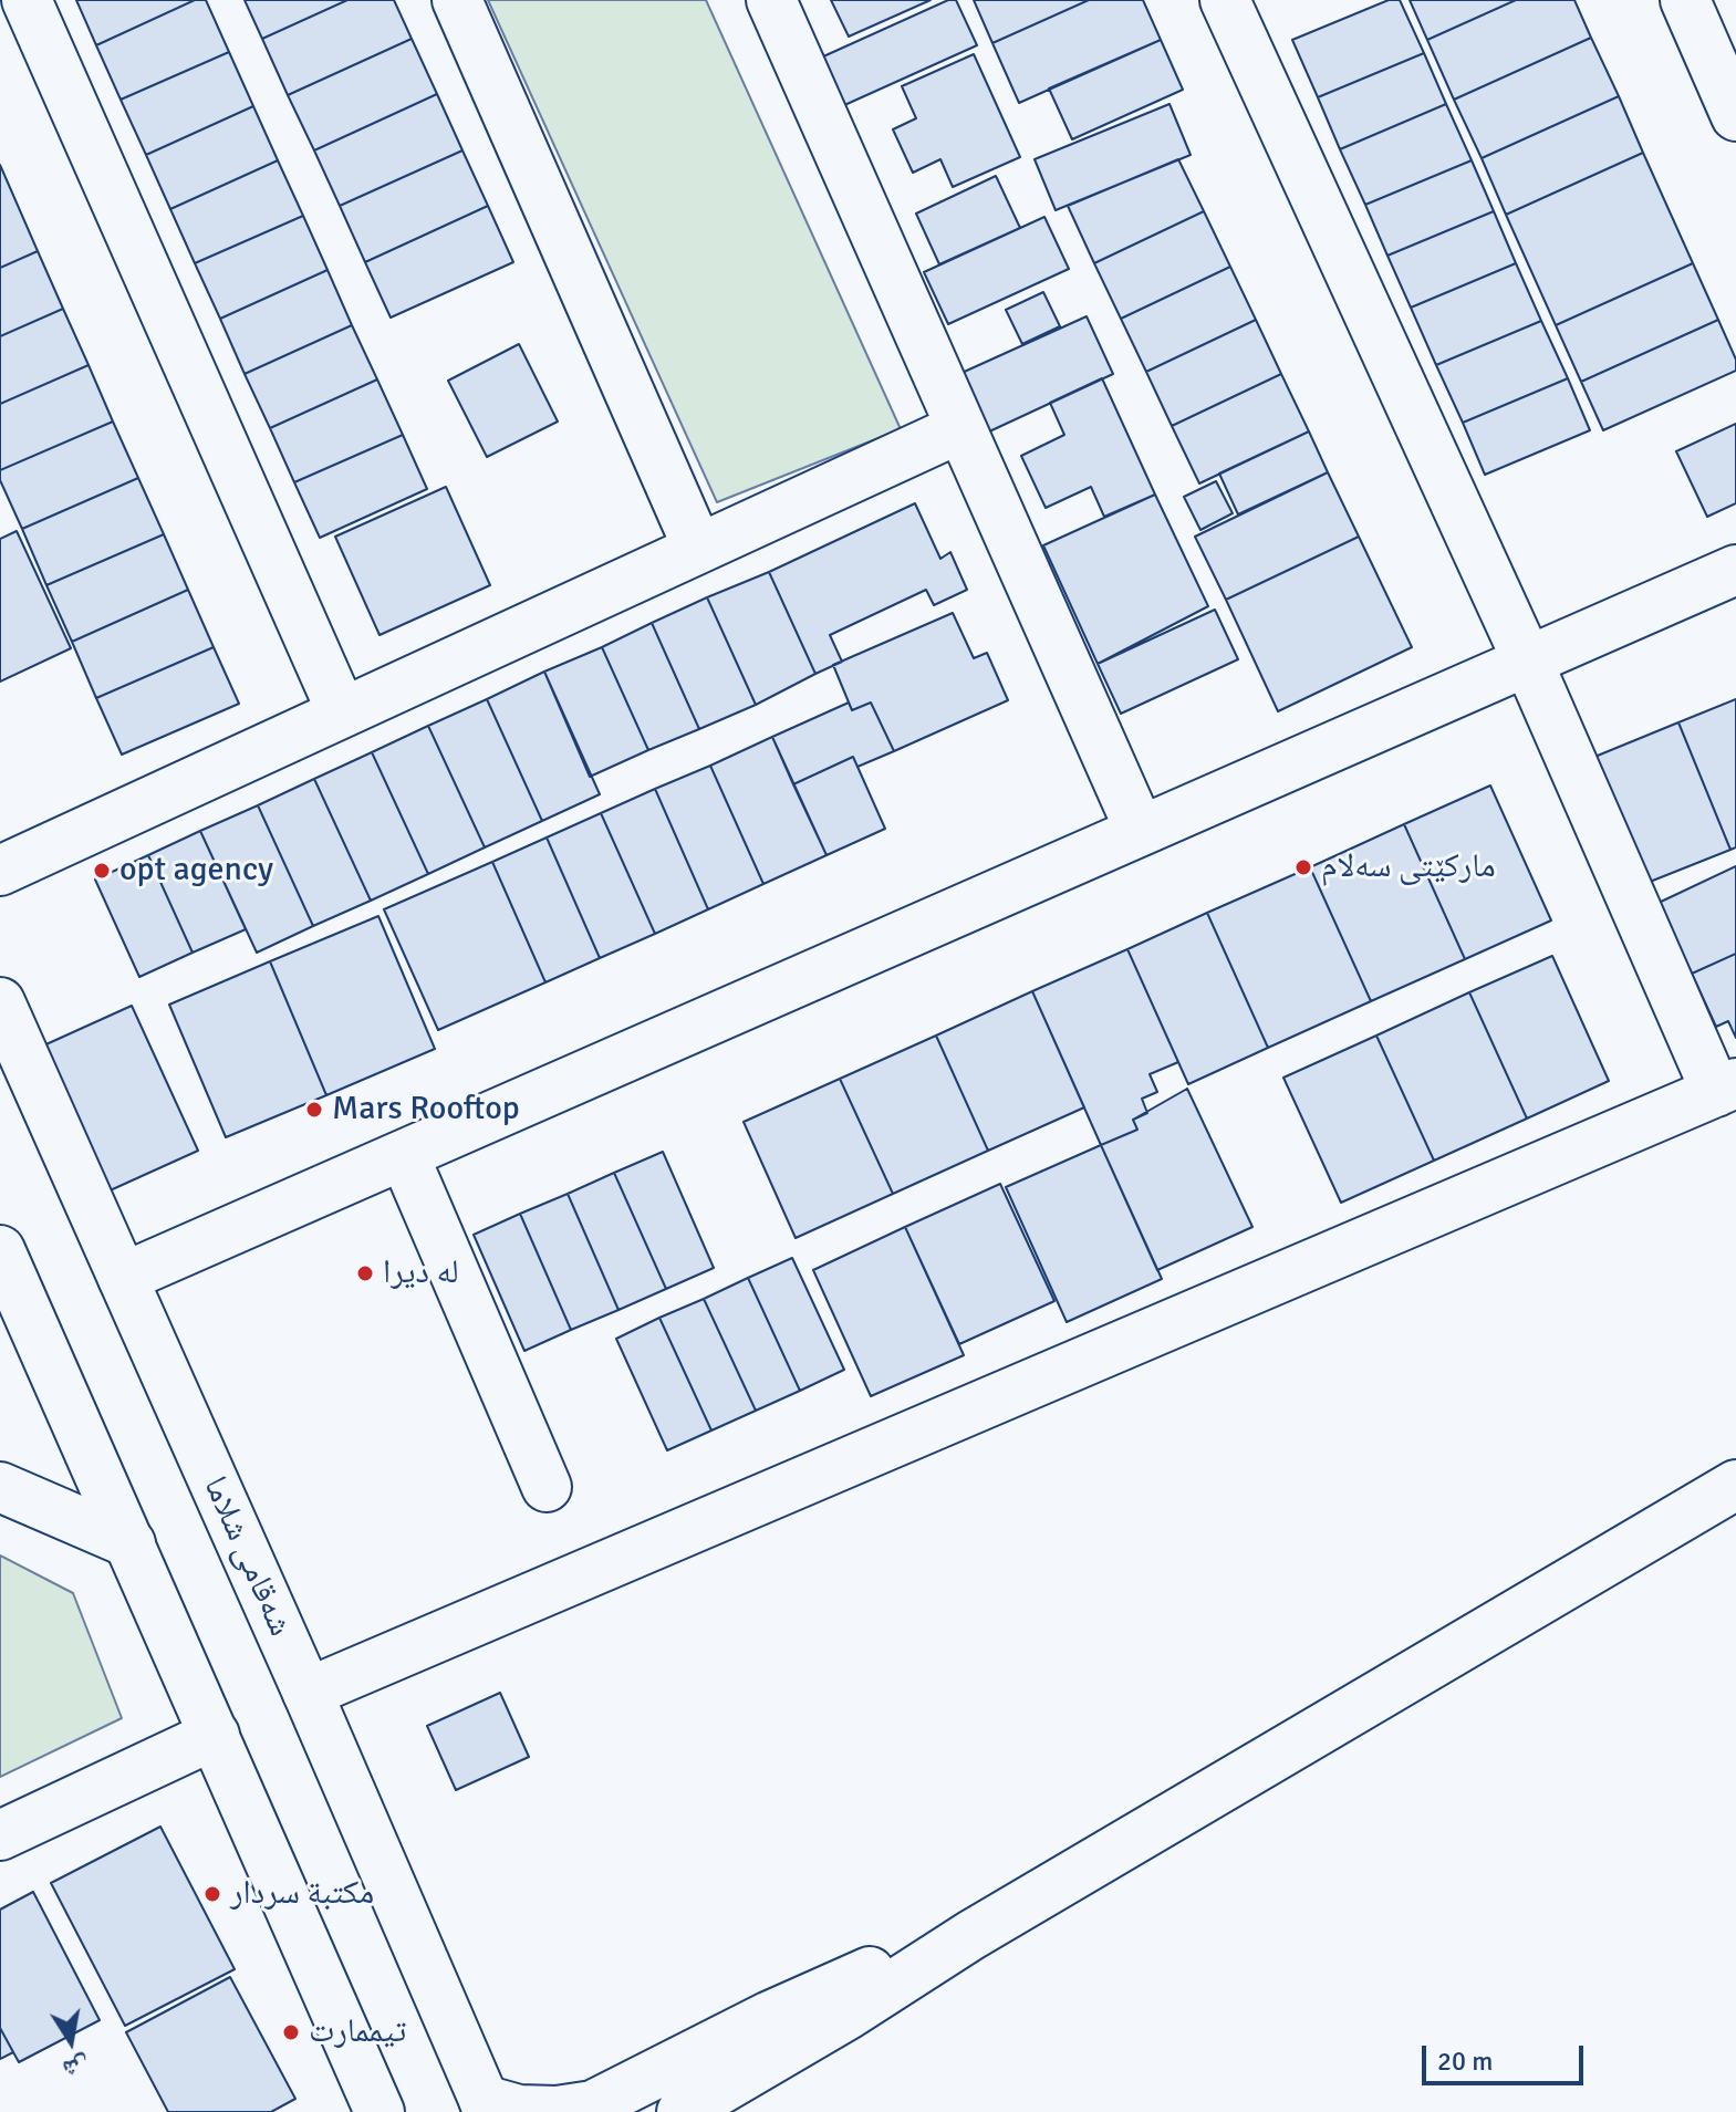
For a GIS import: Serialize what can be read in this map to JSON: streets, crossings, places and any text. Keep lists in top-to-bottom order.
{
  "streets": {
    "street": ["شەقامی شلاما"]
  },
  "places": [
    "مارکێتی سەلام",
    "opt agency",
    "Mars Rooftop",
    "له ديرا",
    "مكتبة سردار",
    "تیممارت"
  ],
  "scale_bar": "20 m",
  "north": "bottom"
}
